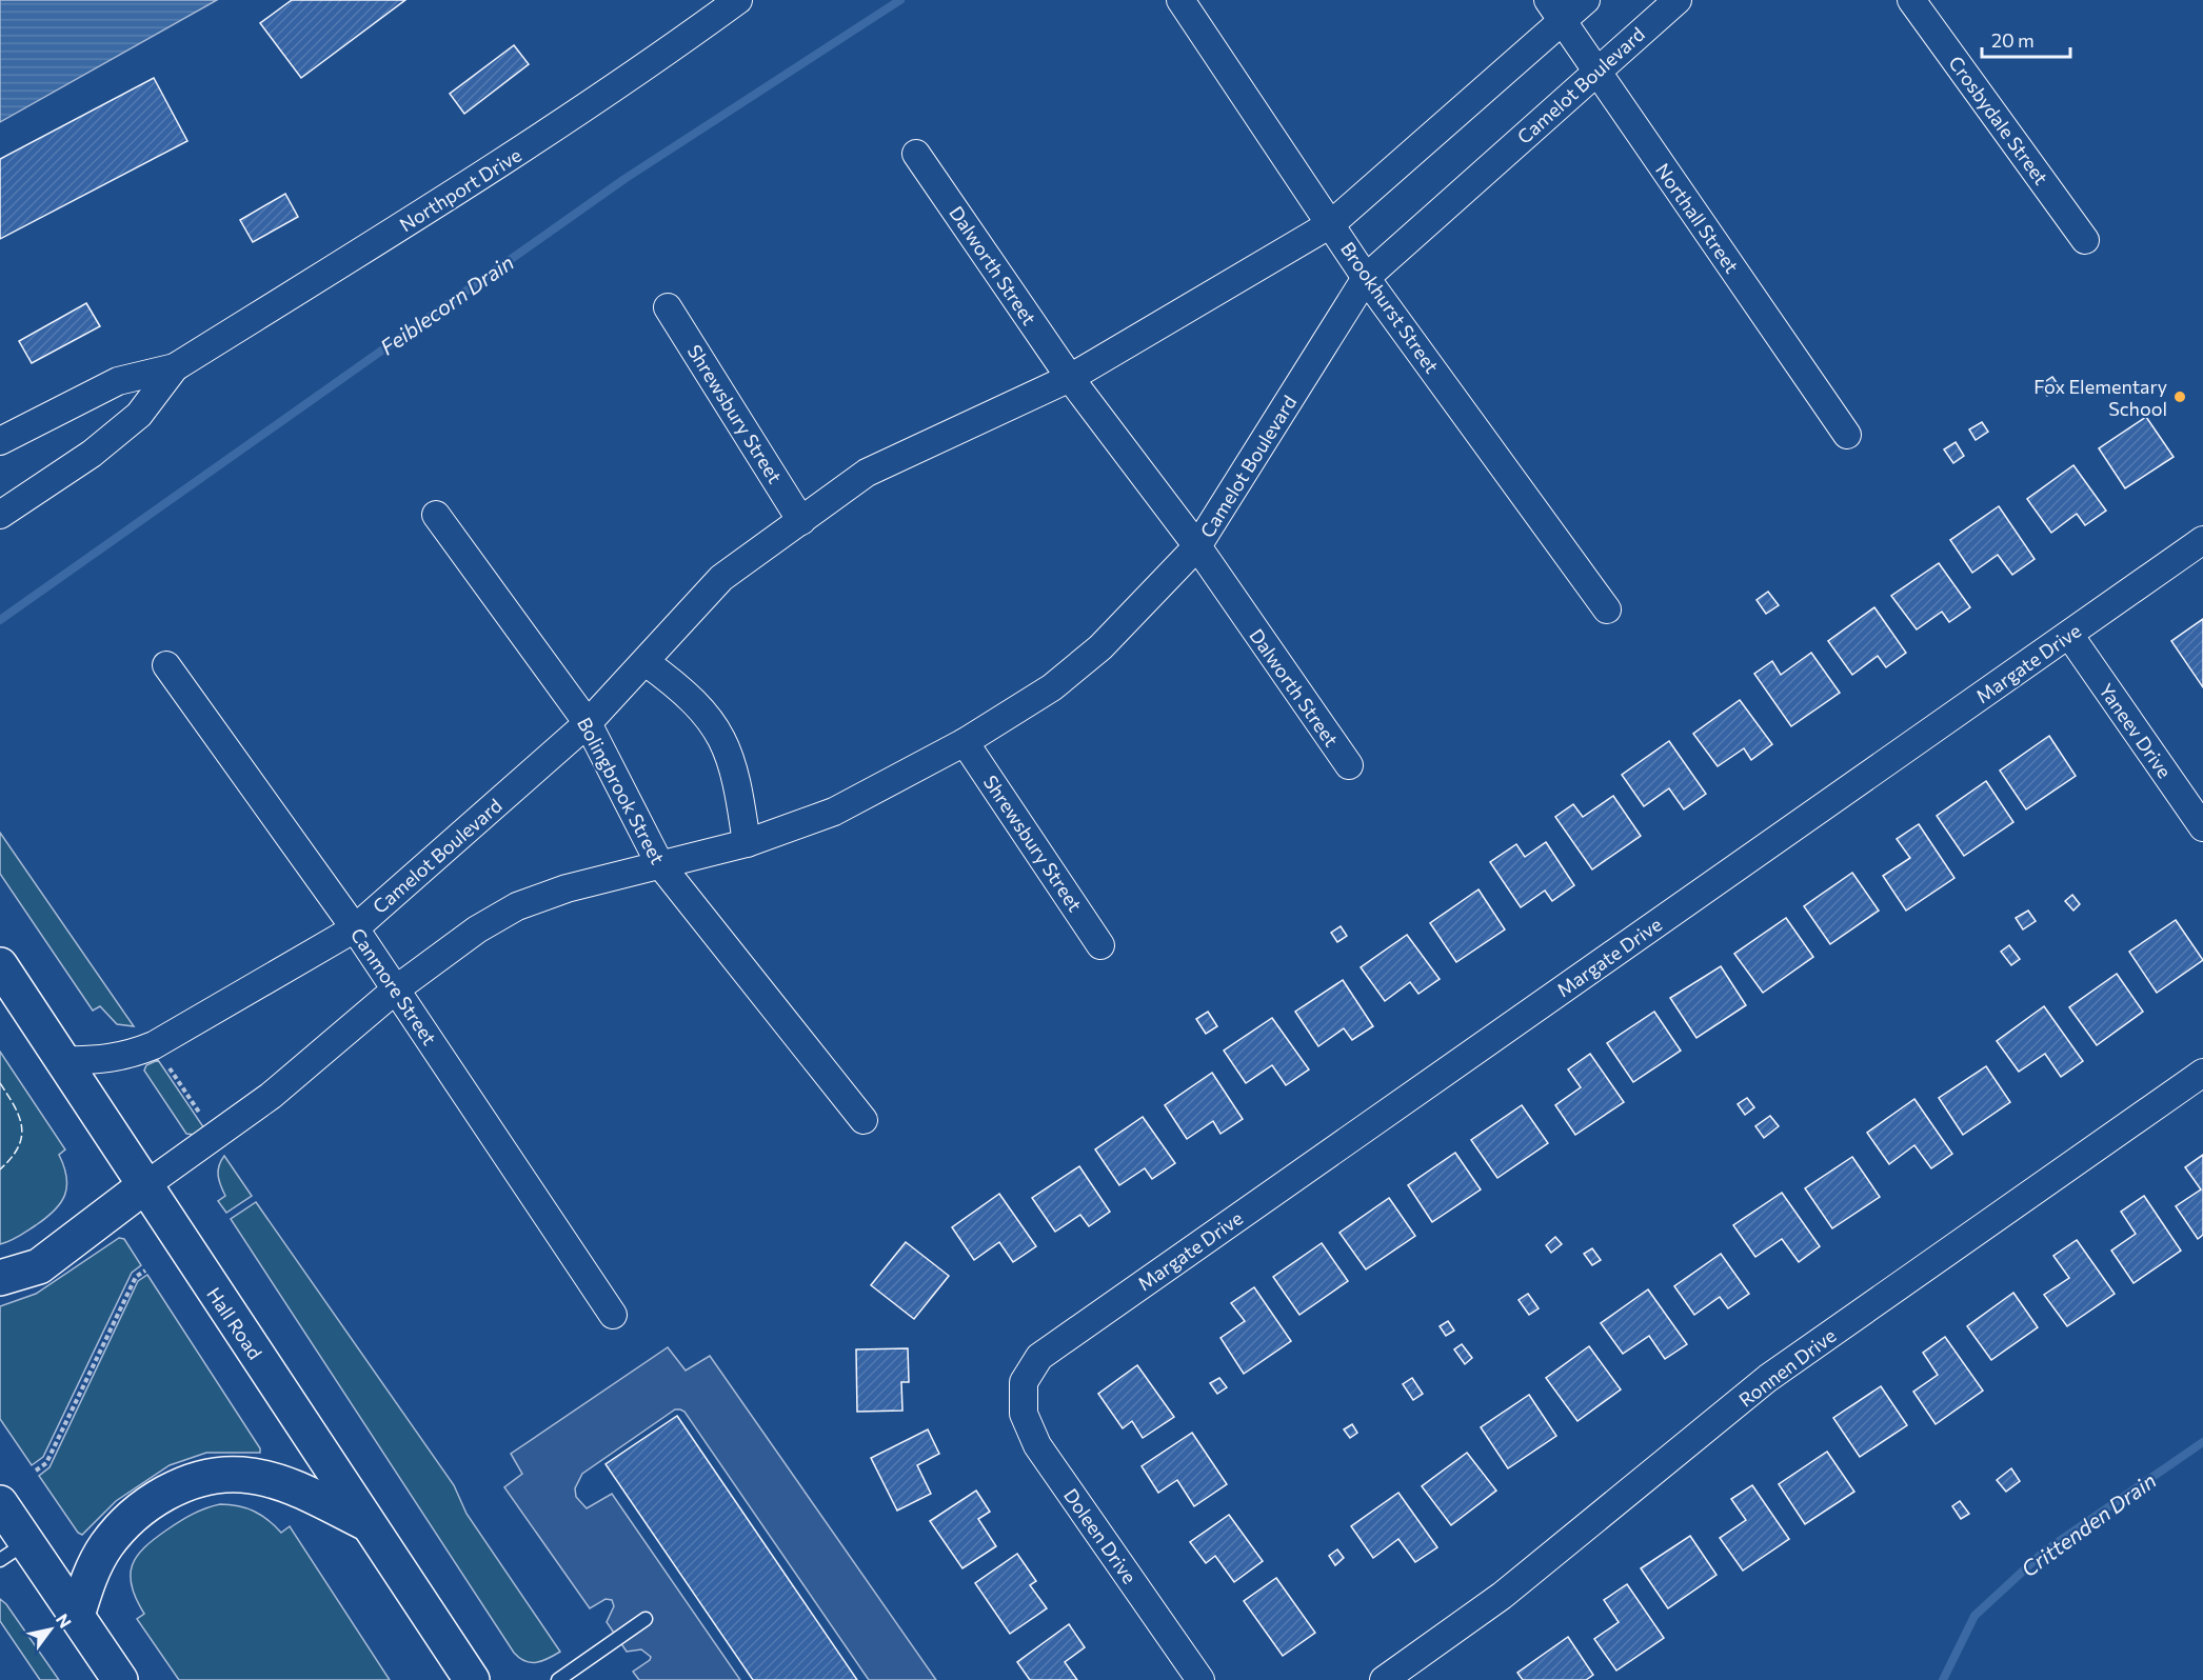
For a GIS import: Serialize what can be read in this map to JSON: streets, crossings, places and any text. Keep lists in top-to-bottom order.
{
  "streets": {
    "highway": ["Hall Road"],
    "street": [
      "Camelot Boulevard",
      "Crosbydale Street",
      "Northport Drive",
      "Northall Street",
      "Dalworth Street",
      "Brookhurst Street",
      "Shrewsbury Street",
      "Margate Drive",
      "Yaneev Drive",
      "Bolingbrook Street",
      "Canmore Street",
      "Ronnen Drive",
      "Doleen Drive"
    ]
  },
  "crossings": [
    ["Camelot Boulevard", "Northall Street"],
    ["Camelot Boulevard", "Dalworth Street"],
    ["Camelot Boulevard", "Brookhurst Street"],
    ["Camelot Boulevard", "Shrewsbury Street"],
    ["Camelot Boulevard", "Bolingbrook Street"],
    ["Camelot Boulevard", "Canmore Street"],
    ["Camelot Boulevard", "Hall Road"],
    ["Margate Drive", "Yaneev Drive"],
    ["Margate Drive", "Doleen Drive"]
  ],
  "water": ["Feiblecorn Drain", "Crittenden Drain"],
  "places": ["Fox Elementary School"],
  "scale_bar": "20 m",
  "north": "top right"
}
